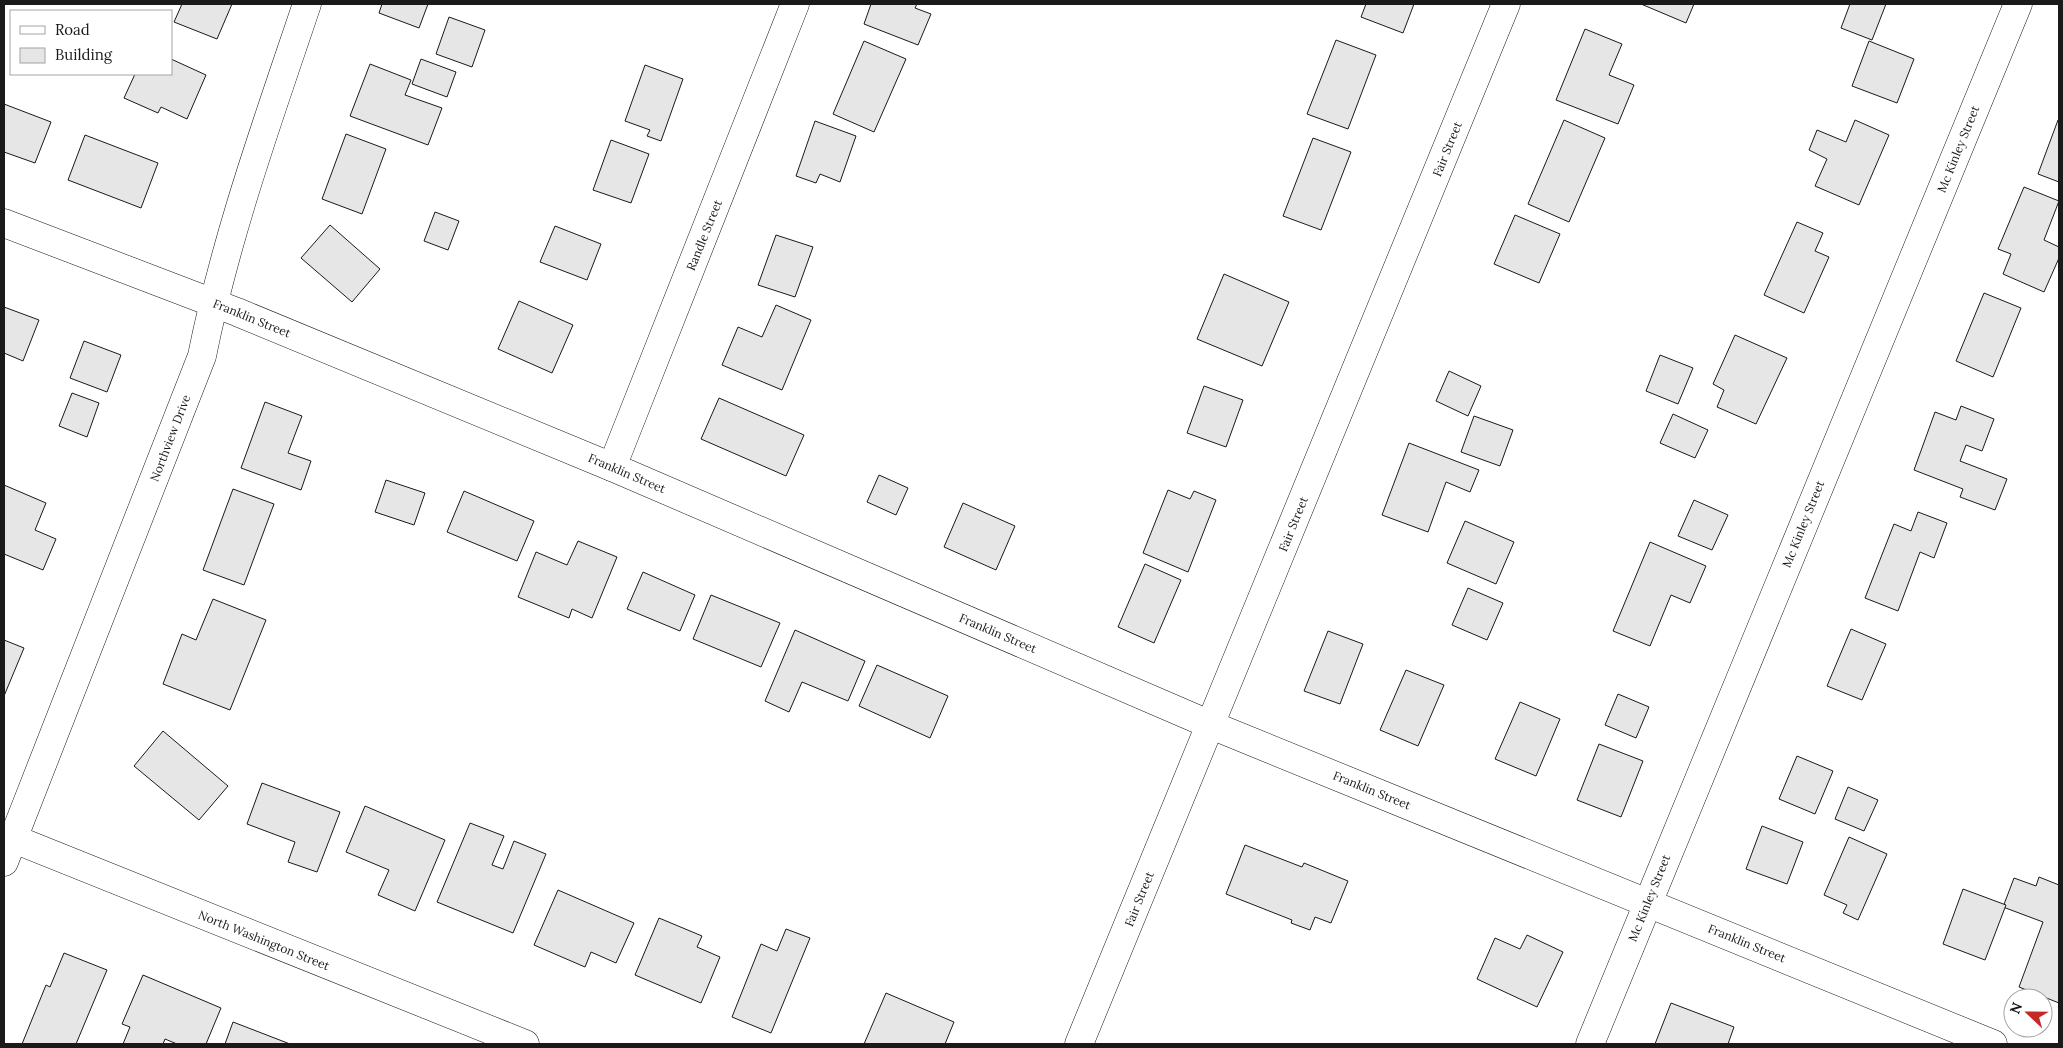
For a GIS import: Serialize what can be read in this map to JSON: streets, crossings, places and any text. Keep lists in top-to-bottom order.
{
  "streets": {
    "street": [
      "Fair Street",
      "Mc Kinley Street",
      "Randle Street",
      "Franklin Street",
      "Northview Drive",
      "North Washington Street"
    ]
  },
  "crossings": [
    ["Fair Street", "Franklin Street"],
    ["Mc Kinley Street", "Franklin Street"],
    ["Randle Street", "Franklin Street"],
    ["Franklin Street", "Northview Drive"],
    ["Northview Drive", "North Washington Street"]
  ],
  "legend": ["Road", "Building"],
  "north": "left"
}
